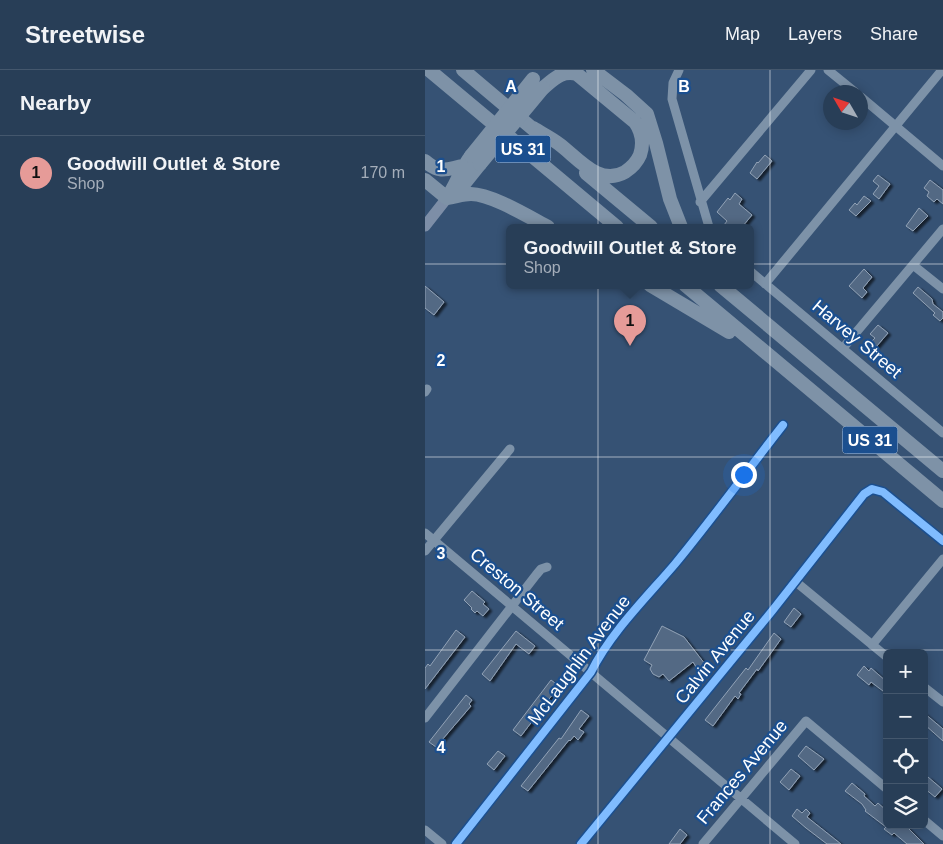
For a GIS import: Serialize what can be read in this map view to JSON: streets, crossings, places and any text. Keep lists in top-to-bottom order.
{
  "streets": {
    "highway": ["US 31"],
    "street": [
      "Harvey Street",
      "Creston Street",
      "Calvin Avenue",
      "McLaughlin Avenue",
      "Frances Avenue"
    ]
  },
  "crossings": [
    ["Creston Street", "Calvin Avenue"],
    ["Creston Street", "McLaughlin Avenue"],
    ["Creston Street", "Frances Avenue"]
  ],
  "north": "top left",
  "page": {
    "header": "Streetwise",
    "nav": ["Map", "Layers", "Share"],
    "heading": "Nearby",
    "list": [
      {
        "mark": "1",
        "name": "Goodwill Outlet & Store",
        "note": "Shop",
        "value": "170 m"
      }
    ],
    "popup": ["Goodwill Outlet & Store", "Shop"],
    "pins": "1",
    "map_buttons": ["+", "−"]
  },
  "grid": {
    "columns": ["A", "B"],
    "rows": [
      "1",
      "2",
      "3",
      "4"
    ]
  }
}
